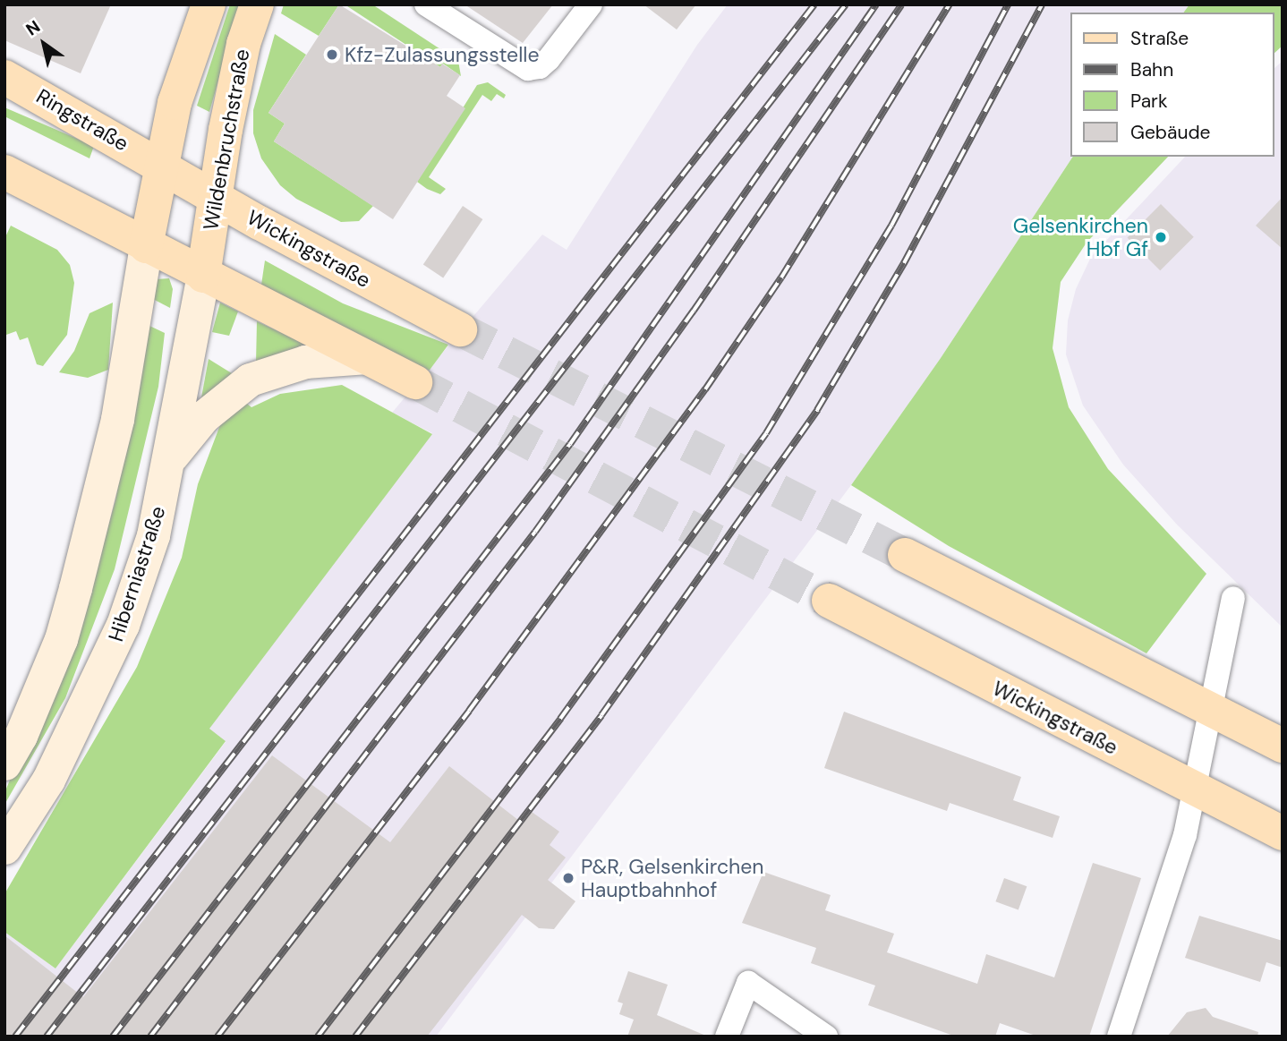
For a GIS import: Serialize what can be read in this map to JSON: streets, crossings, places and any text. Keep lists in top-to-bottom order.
{
  "streets": {
    "main road": [
      "Ringstraße",
      "Wildenbruchstraße",
      "Wickingstraße",
      "Hiberniastraße"
    ]
  },
  "crossings": [
    ["Ringstraße", "Wickingstraße"],
    ["Wildenbruchstraße", "Wickingstraße"],
    ["Wildenbruchstraße", "Hiberniastraße"]
  ],
  "places": ["Kfz-Zulassungsstelle", "Gelsenkirchen Hbf Gf", "P&R, Gelsenkirchen Hauptbahnhof"],
  "legend": [
    "Straße",
    "Bahn",
    "Park",
    "Gebäude"
  ],
  "north": "top left"
}
